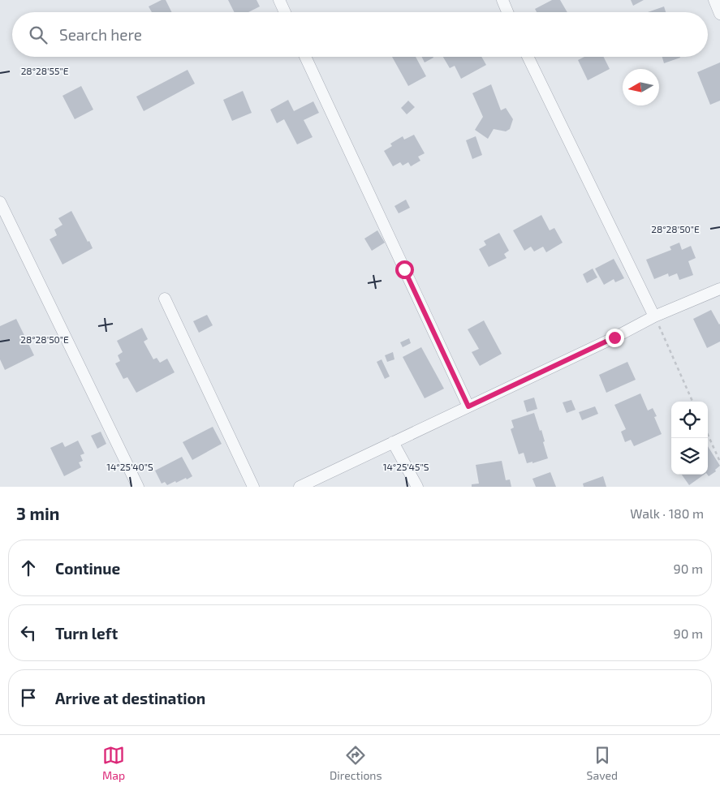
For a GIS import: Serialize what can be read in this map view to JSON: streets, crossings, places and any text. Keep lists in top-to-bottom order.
{
  "north": "left",
  "page": {
    "search": "Search here",
    "heading": ["3 min", "Walk · 180 m"],
    "list": [
      ["Continue", "90 m"],
      ["Turn left", "90 m"],
      "Arrive at destination"
    ],
    "nav": ["Map", "Directions", "Saved"]
  },
  "coordinates": [
    "28°28'55\"E",
    "28°28'50\"E",
    "14°25'40\"S",
    "14°25'45\"S"
  ]
}
